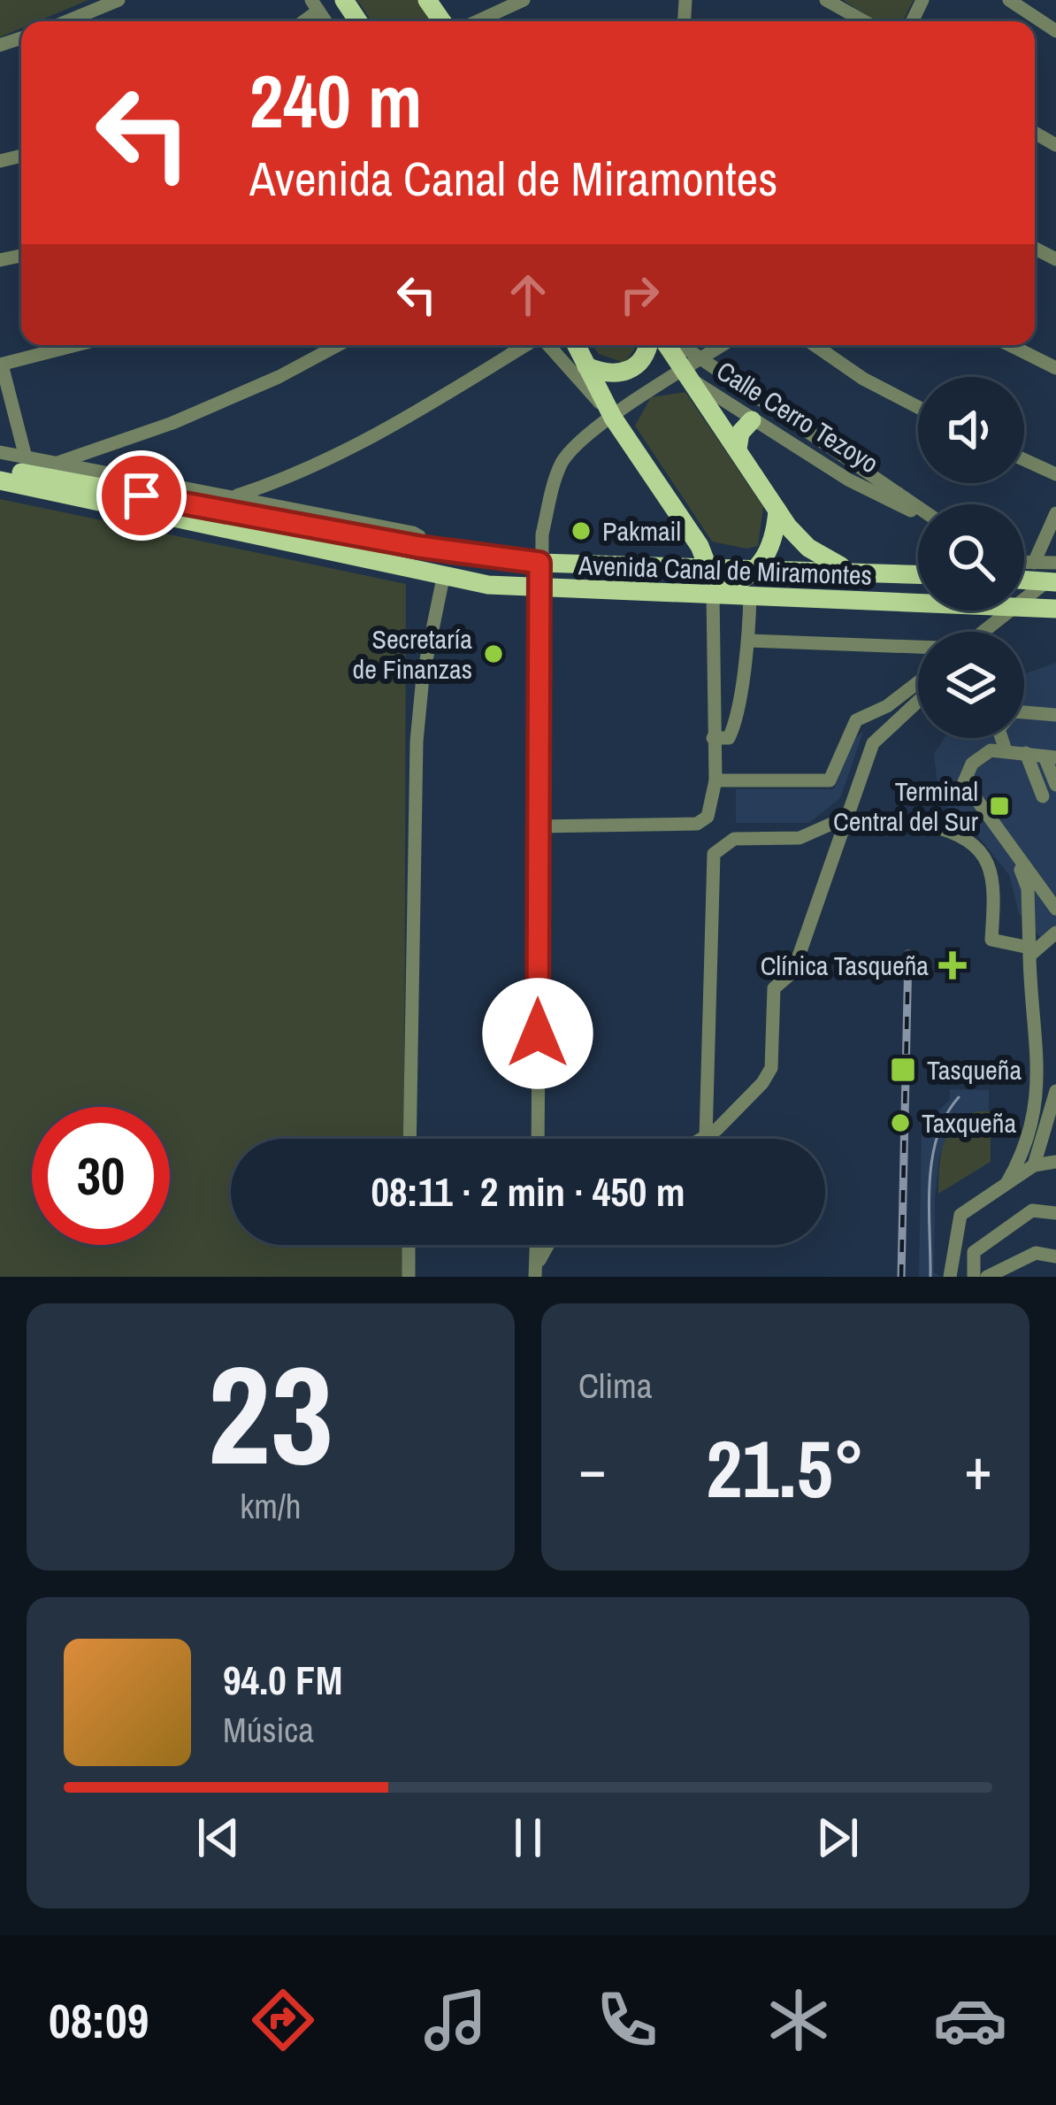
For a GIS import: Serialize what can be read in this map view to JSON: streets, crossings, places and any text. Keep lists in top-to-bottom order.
{
  "streets": {
    "main road": ["Avenida Canal de Miramontes"],
    "street": ["Calle Cerro Tezoyo"]
  },
  "places": {
    "other": ["Pakmail", "Secretaría de Finanzas", "Taxqueña"],
    "transit": ["Terminal Central del Sur", "Tasqueña"],
    "health": ["Clínica Tasqueña"]
  },
  "page": {
    "turn": ["240 m", "Avenida Canal de Miramontes"],
    "limit": "30",
    "trip": "08:11 · 2 min · 450 m",
    "tile": [
      ["23", "km/h"],
      "Clima"
    ],
    "heat": ["−", "21.5°", "+"],
    "song": ["94.0 FM", "Música"],
    "tabs": "08:09"
  }
}
